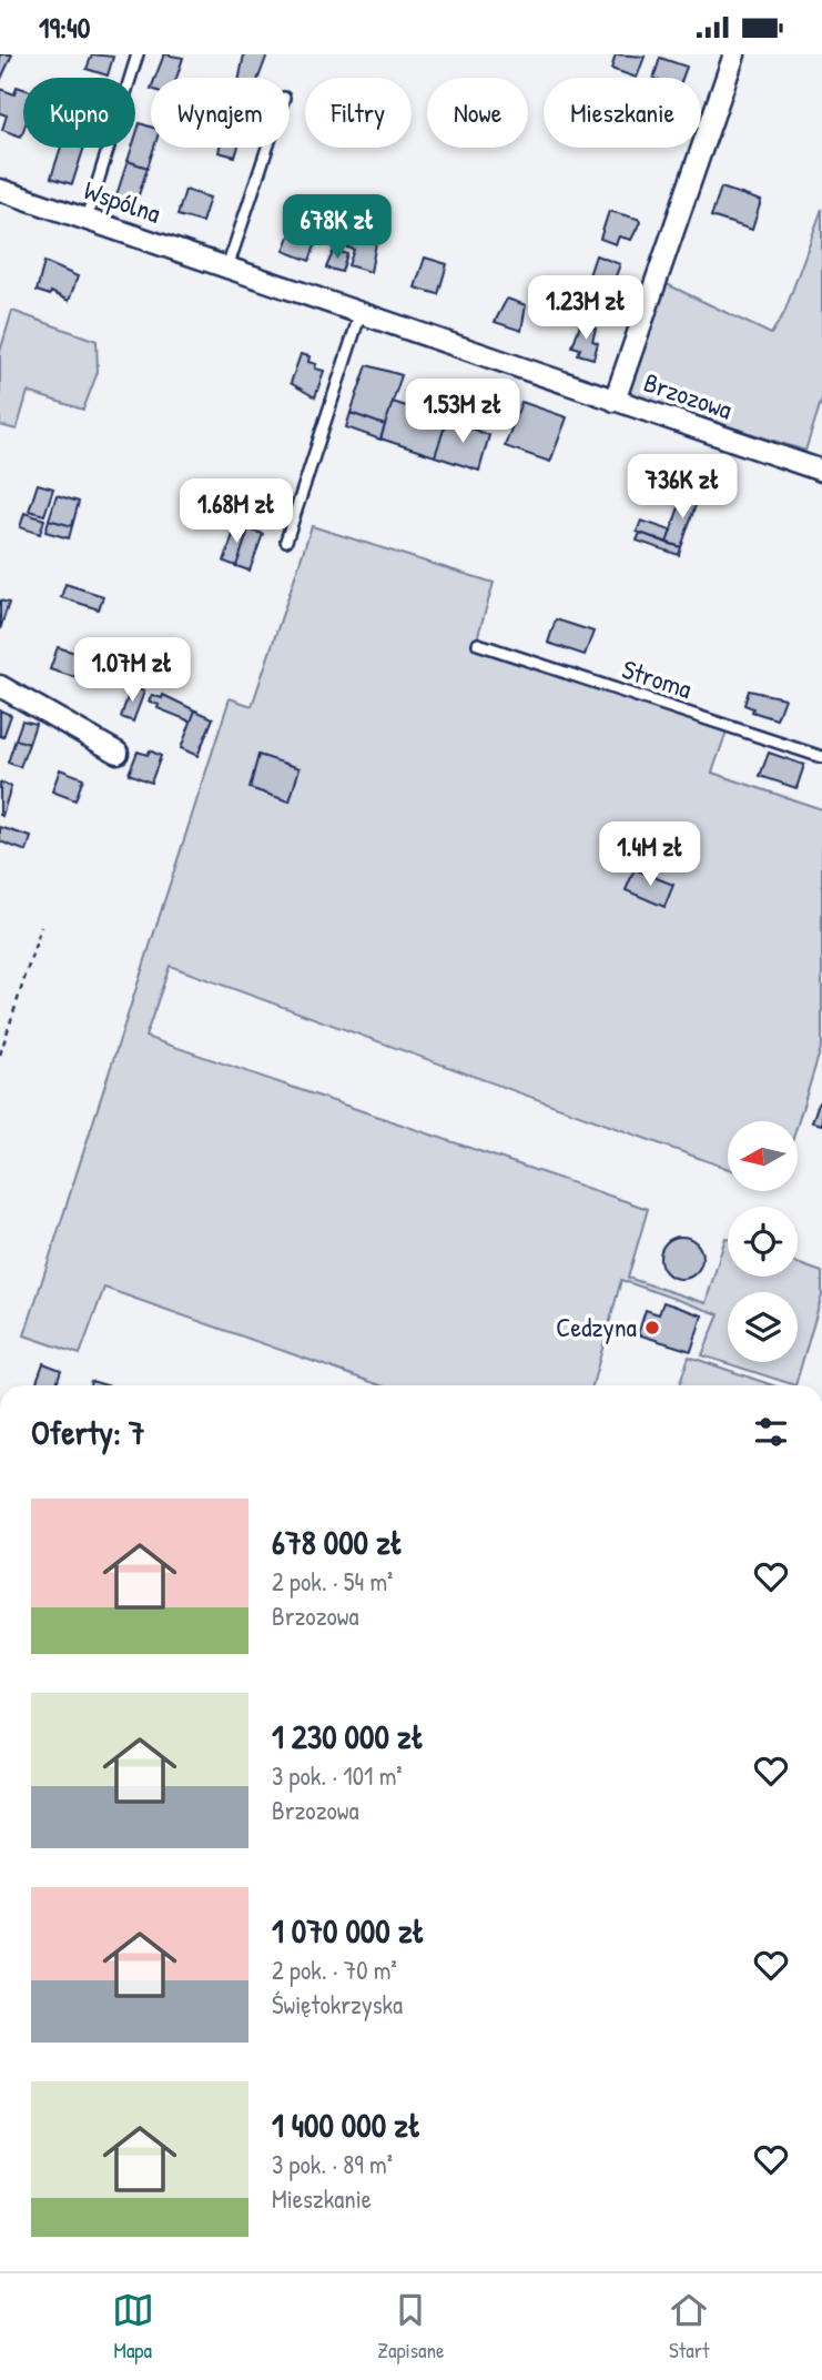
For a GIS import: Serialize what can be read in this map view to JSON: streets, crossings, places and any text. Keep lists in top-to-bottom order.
{
  "streets": {
    "street": ["Wspólna", "Brzozowa"],
    "lane": ["Stroma"]
  },
  "crossings": [
    ["Wspólna", "Brzozowa"]
  ],
  "places": ["Cedzyna"],
  "north": "left",
  "page": {
    "status": "19:40",
    "chip": [
      "Kupno",
      "Wynajem",
      "Filtry",
      "Nowe",
      "Mieszkanie"
    ],
    "price": [
      "678K zł",
      "1.23M zł",
      "1.53M zł",
      "736K zł",
      "1.68M zł",
      "1.07M zł",
      "1.4M zł"
    ],
    "heading": "Oferty: 7",
    "list": [
      {
        "name": "678 000 zł",
        "note": "2 pok. · 54 m² · Brzozowa"
      },
      {
        "name": "1 230 000 zł",
        "note": "3 pok. · 101 m² · Brzozowa"
      },
      {
        "name": "1 070 000 zł",
        "note": "2 pok. · 70 m² · Świętokrzyska"
      },
      {
        "name": "1 400 000 zł",
        "note": "3 pok. · 89 m² · Mieszkanie"
      }
    ],
    "tabs": ["Mapa", "Zapisane", "Start"]
  }
}
